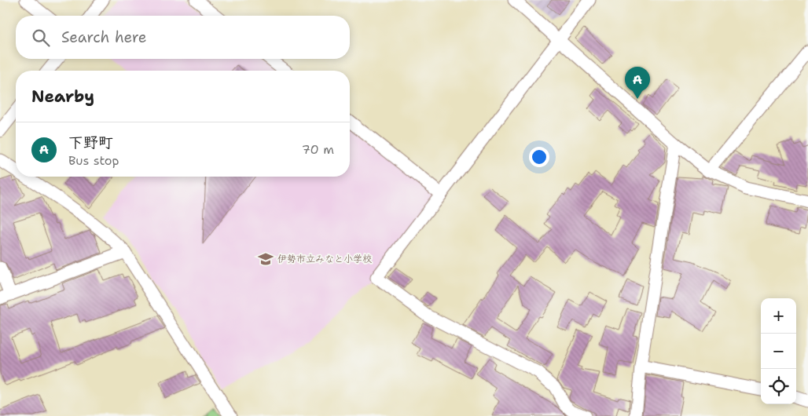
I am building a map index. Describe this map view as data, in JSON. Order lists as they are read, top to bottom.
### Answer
{
  "places": {
    "school or university": ["伊勢市立みなと小学校"]
  },
  "page": {
    "search": "Search here",
    "pins": "A",
    "heading": "Nearby",
    "list": [
      {
        "mark": "A",
        "name": "下野町",
        "note": "Bus stop",
        "value": "70 m"
      }
    ],
    "map_buttons": ["+", "−"]
  }
}
